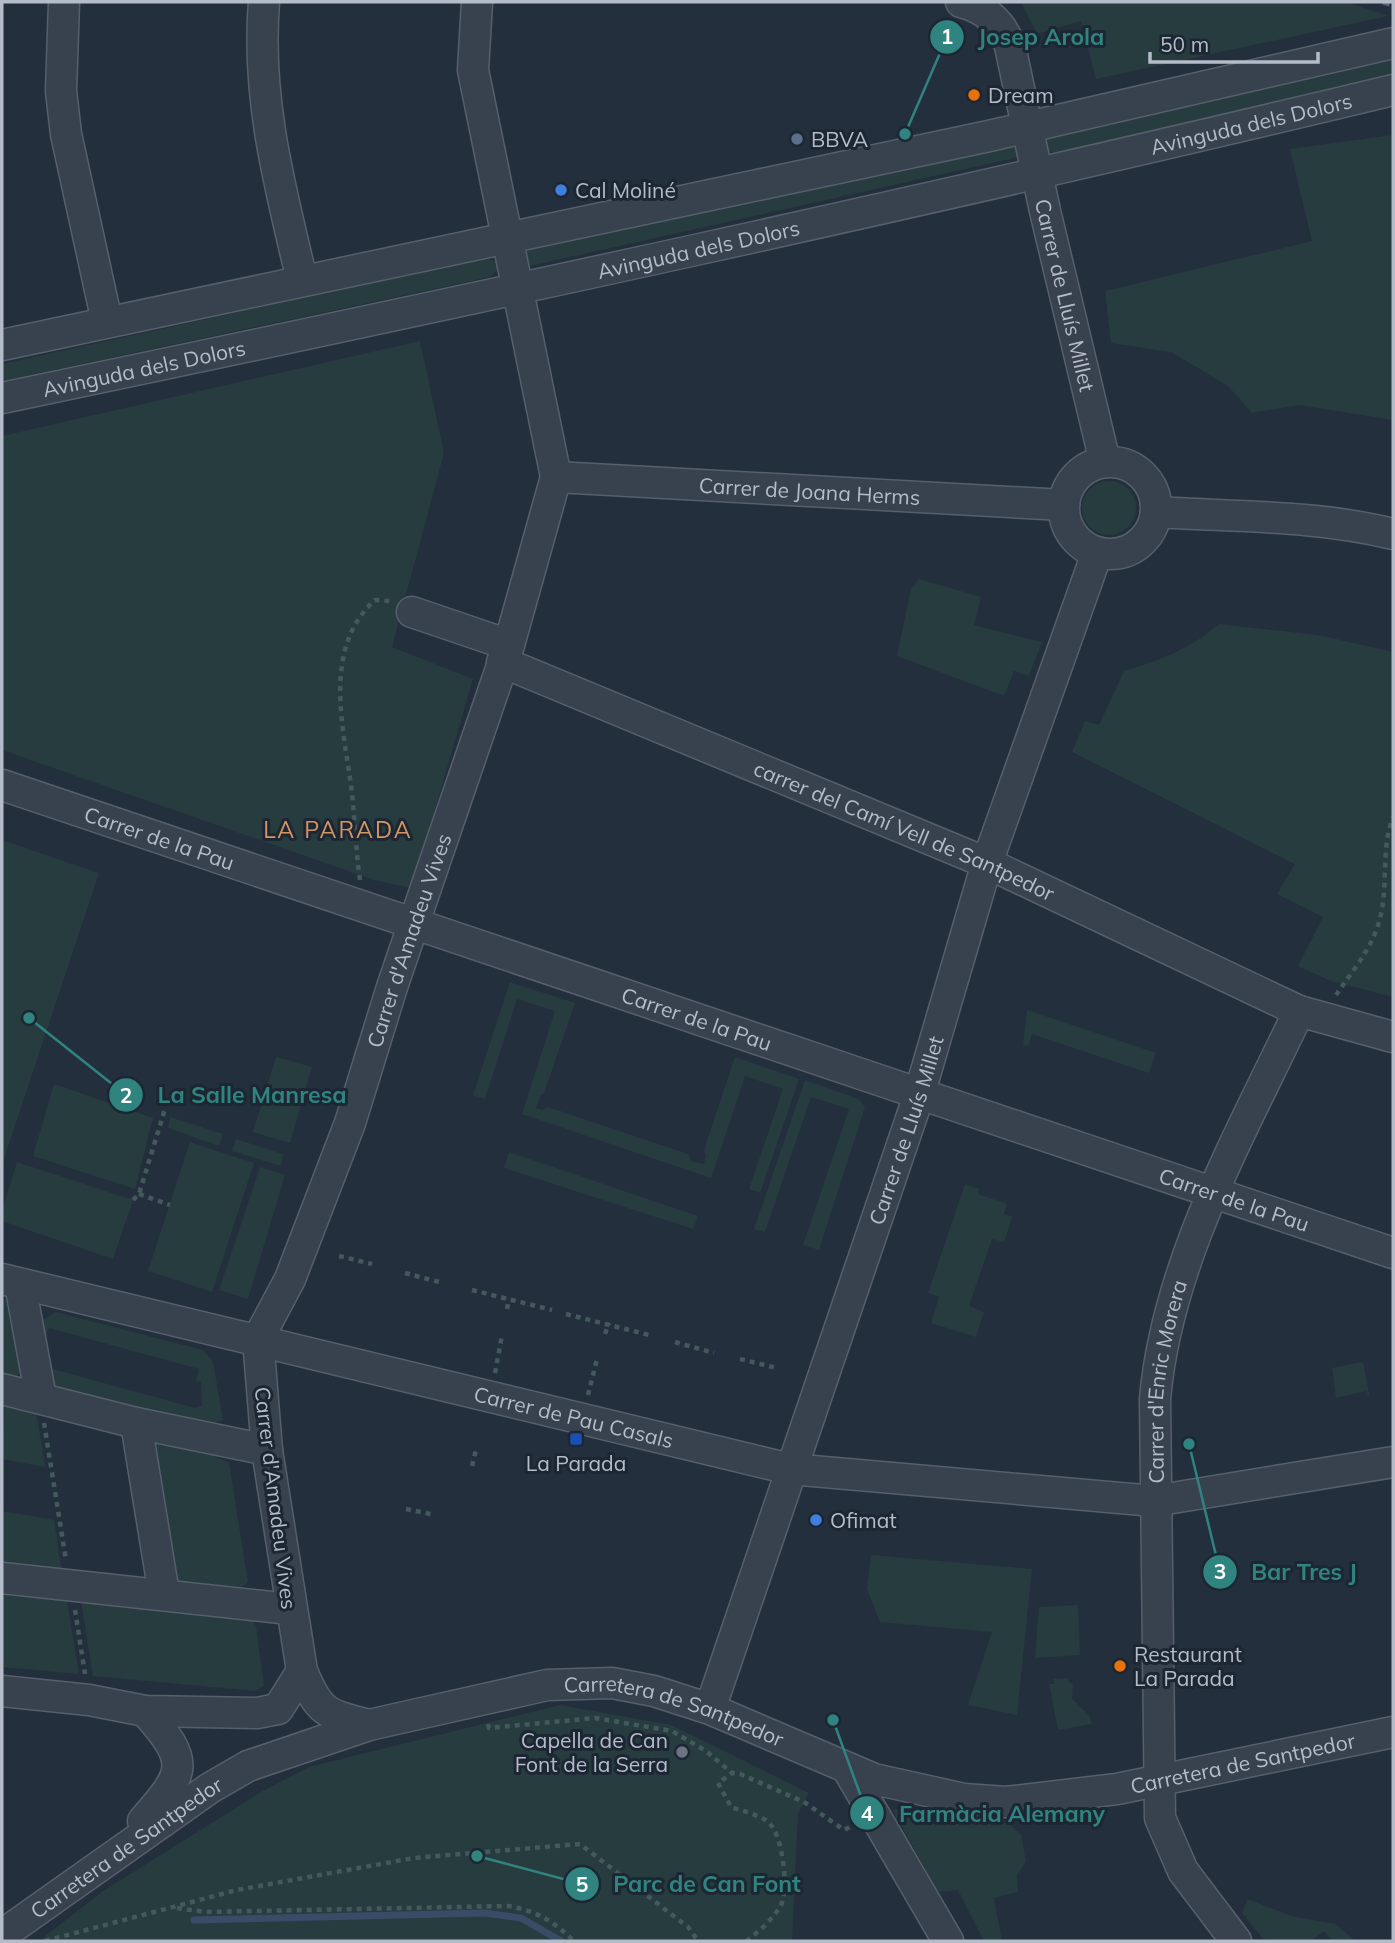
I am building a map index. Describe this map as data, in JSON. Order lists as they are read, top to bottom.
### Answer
{
  "streets": {
    "street": [
      "Avinguda dels Dolors",
      "Carrer de Lluís Millet",
      "Carrer de Joana Herms",
      "carrer del Camí Vell de Santpedor",
      "Carrer de la Pau",
      "Carrer d'Amadeu Vives",
      "Carrer d'Enric Morera",
      "Carrer de Pau Casals",
      "Carretera de Santpedor"
    ]
  },
  "crossings": [
    ["Avinguda dels Dolors", "Carrer de Lluís Millet"],
    ["Avinguda dels Dolors", "Carrer d'Amadeu Vives"],
    ["Carrer de Lluís Millet", "Carrer de Joana Herms"],
    ["Carrer de Lluís Millet", "carrer del Camí Vell de Santpedor"],
    ["Carrer de Lluís Millet", "Carrer de la Pau"],
    ["Carrer de Lluís Millet", "Carrer de Pau Casals"],
    ["Carrer de Lluís Millet", "Carretera de Santpedor"],
    ["Carrer de Joana Herms", "Carrer d'Amadeu Vives"],
    ["carrer del Camí Vell de Santpedor", "Carrer d'Amadeu Vives"],
    ["carrer del Camí Vell de Santpedor", "Carrer d'Enric Morera"],
    ["Carrer de la Pau", "Carrer d'Amadeu Vives"],
    ["Carrer de la Pau", "Carrer d'Enric Morera"],
    ["Carrer d'Amadeu Vives", "Carrer de Pau Casals"],
    ["Carrer d'Amadeu Vives", "Carretera de Santpedor"],
    ["Carrer d'Enric Morera", "Carrer de Pau Casals"],
    ["Carrer d'Enric Morera", "Carretera de Santpedor"]
  ],
  "districts": ["LA PARADA"],
  "places": {
    "other": [
      "Dream",
      "Josep Arola",
      "BBVA",
      "Cal Moliné",
      "La Salle Manresa",
      "Bar Tres J",
      "Ofimat",
      "Restaurant La Parada",
      "Farmàcia Alemany",
      "Capella de Can Font de la Serra",
      "Parc de Can Font"
    ],
    "transit": ["La Parada"]
  },
  "scale_bar": "50 m"
}
